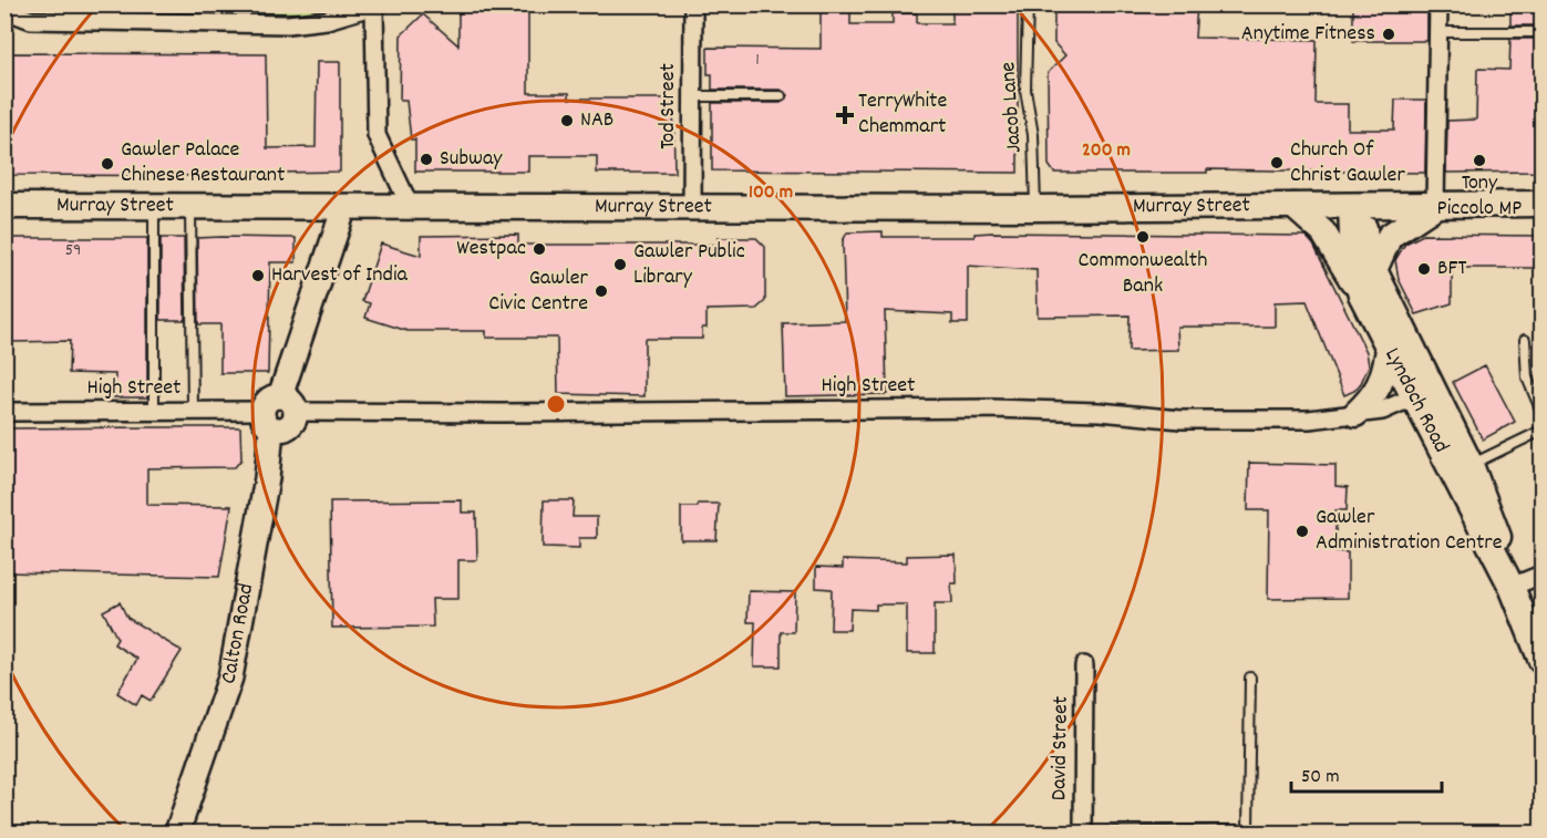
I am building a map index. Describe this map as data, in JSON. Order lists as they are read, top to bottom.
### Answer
{
  "streets": {
    "main road": ["Murray Street", "Lyndoch Road", "Calton Road"],
    "street": ["Tod Street", "High Street", "David Street"],
    "lane": ["Jacob Lane"]
  },
  "crossings": [
    ["Tod Street", "Murray Street"],
    ["Jacob Lane", "Murray Street"],
    ["Murray Street", "Lyndoch Road"],
    ["High Street", "Lyndoch Road"],
    ["High Street", "Calton Road"]
  ],
  "places": {
    "other": [
      "Anytime Fitness",
      "NAB",
      "Subway",
      "Tony Piccolo MP",
      "Church Of Christ Gawler",
      "Gawler Palace Chinese Restaurant",
      "Commonwealth Bank",
      "Westpac",
      "Gawler Public Library",
      "BFT",
      "Harvest of India",
      "Gawler Civic Centre",
      "Gawler Administration Centre"
    ],
    "health": ["TerryWhite Chemmart"]
  },
  "house_numbers": ["1", "59"],
  "scale_bar": "50 m",
  "rings": ["200 m", "100 m"]
}
